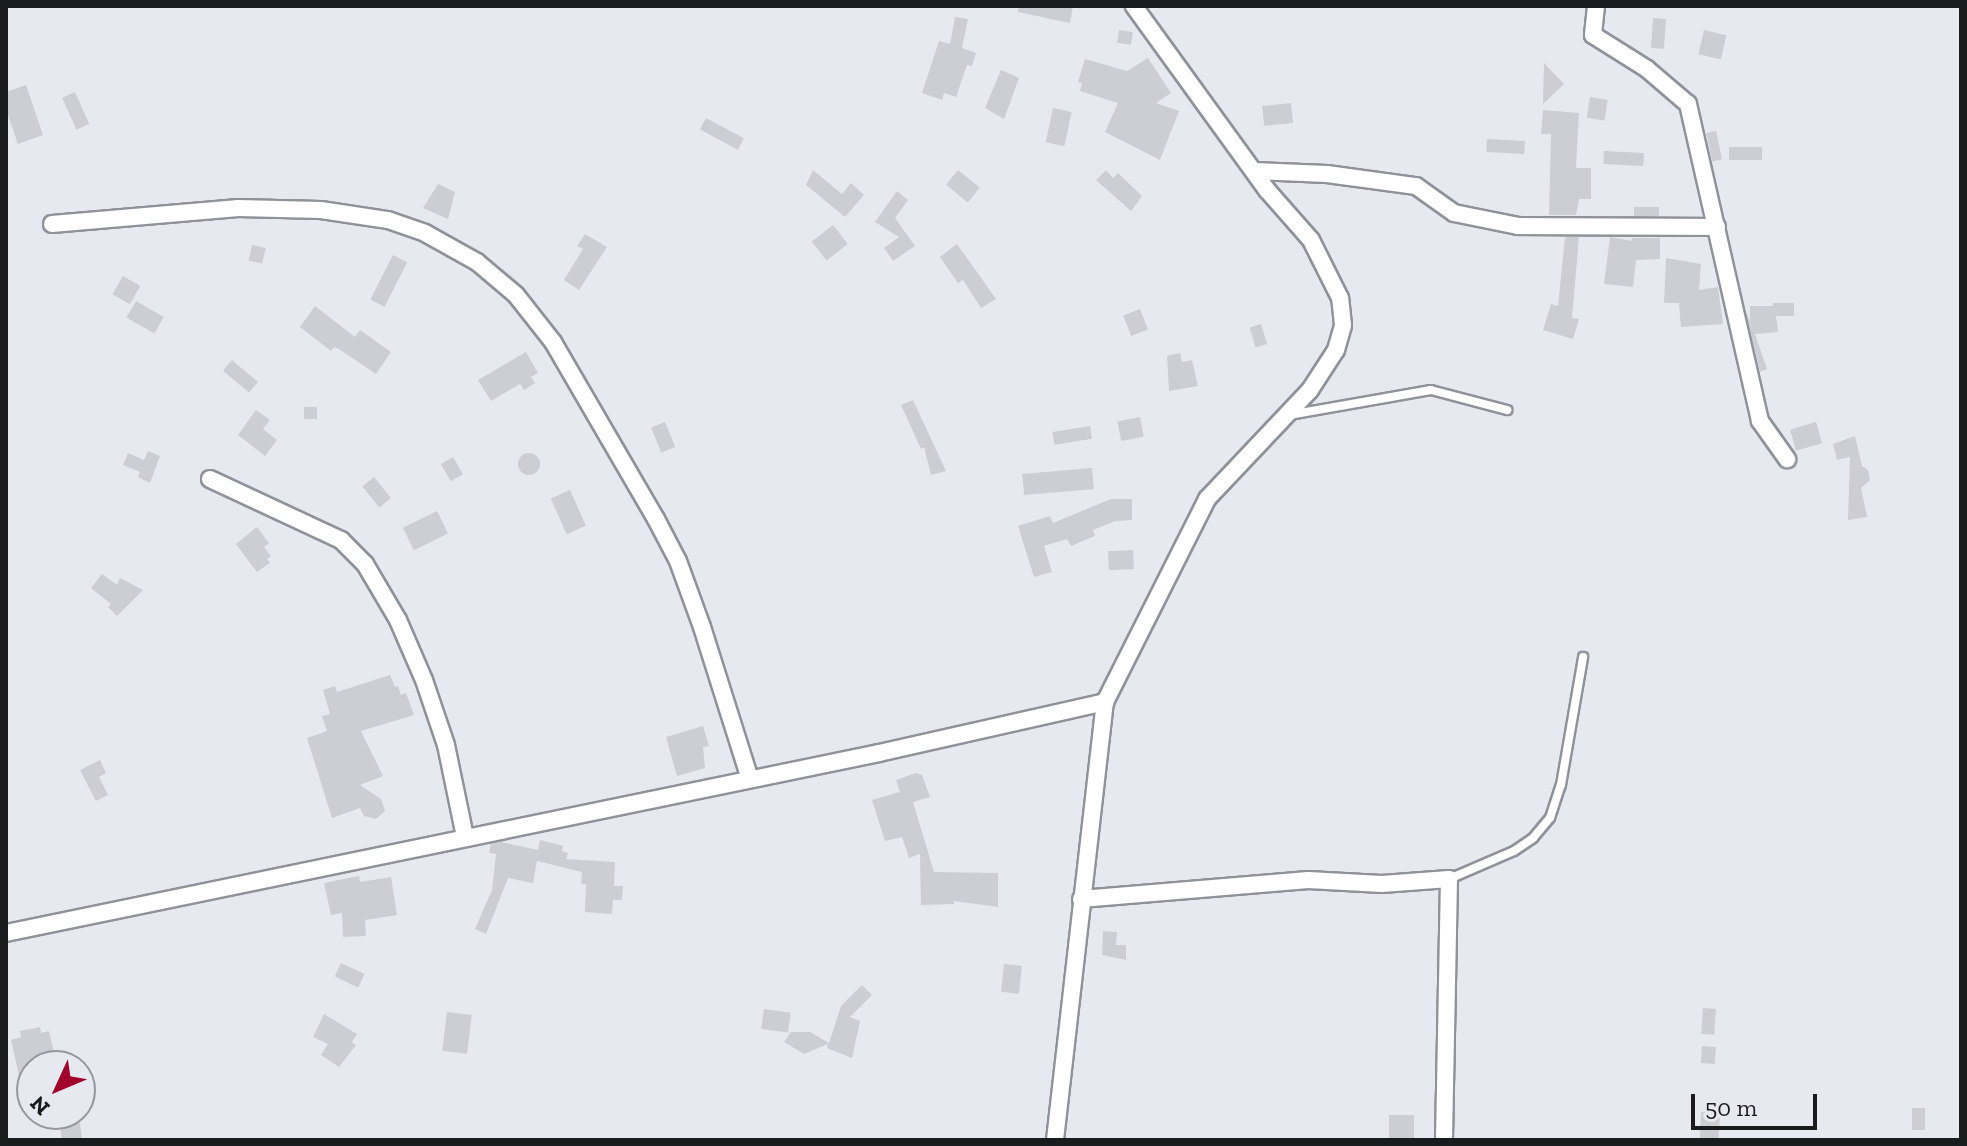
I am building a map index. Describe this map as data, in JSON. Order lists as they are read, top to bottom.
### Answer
{
  "scale_bar": "50 m",
  "north": "bottom left"
}
